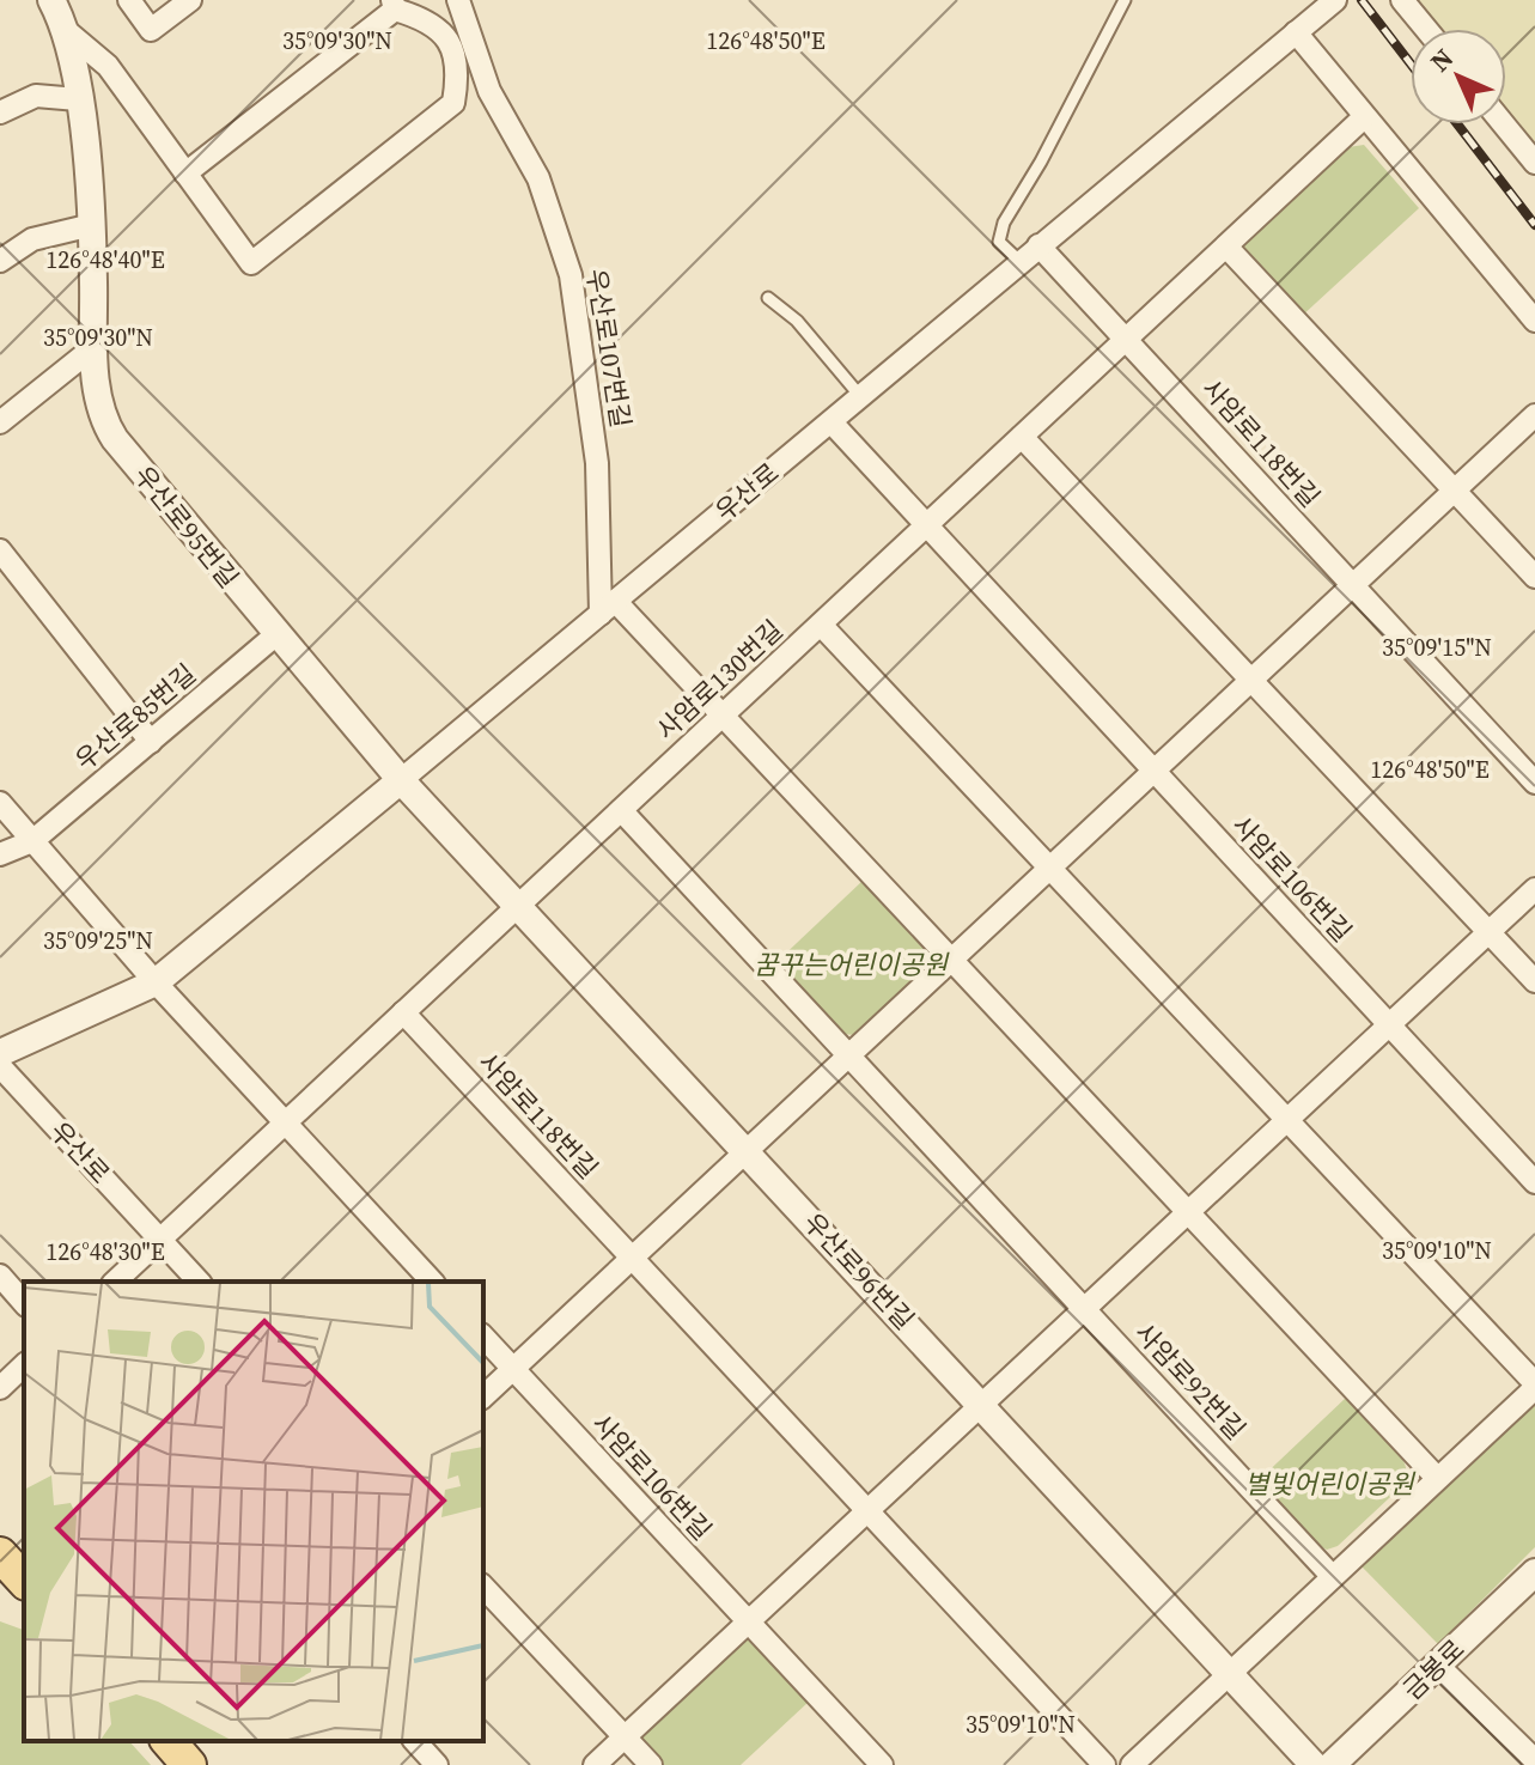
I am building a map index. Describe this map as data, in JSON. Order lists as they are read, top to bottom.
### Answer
{
  "streets": {
    "street": [
      "우산로107번길",
      "사암로118번길",
      "우산로",
      "우산로95번길",
      "사암로130번길",
      "우산로85번길",
      "사암로106번길",
      "우산로96번길",
      "사암로92번길",
      "금봉로"
    ]
  },
  "crossings": [
    ["우산로107번길", "우산로"],
    ["사암로118번길", "우산로"],
    ["사암로118번길", "사암로130번길"],
    ["우산로", "우산로95번길"],
    ["우산로", "사암로130번길"],
    ["우산로", "우산로96번길"],
    ["우산로95번길", "우산로85번길"],
    ["우산로95번길", "우산로96번길"],
    ["사암로130번길", "우산로96번길"]
  ],
  "parks": ["꿈꾸는어린이공원", "별빛어린이공원"],
  "north": "top left",
  "coordinates": [
    "35°09'30\"N",
    "126°48'50\"E",
    "126°48'40\"E",
    "35°09'15\"N",
    "35°09'25\"N",
    "35°09'10\"N",
    "126°48'30\"E"
  ]
}
